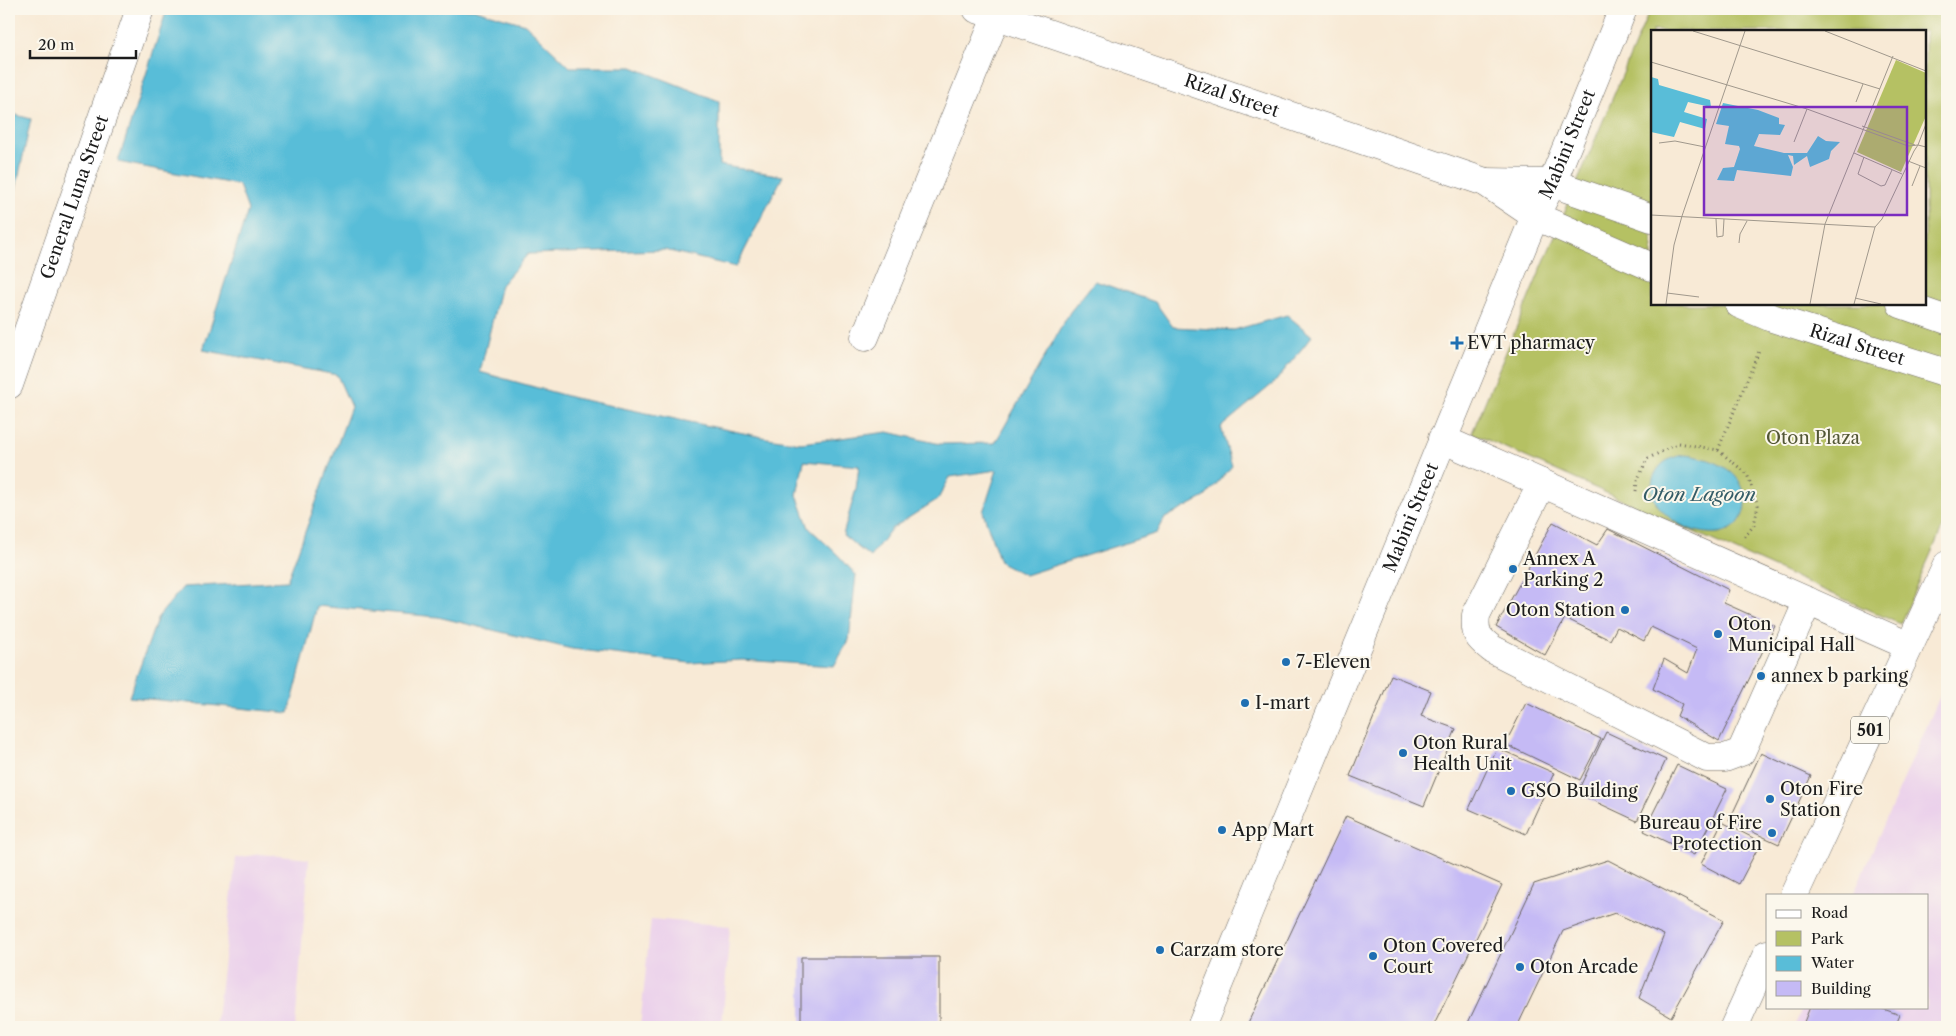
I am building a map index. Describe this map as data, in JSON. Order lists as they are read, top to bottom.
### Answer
{
  "streets": {
    "street": [
      "Rizal Street",
      "Mabini Street",
      "General Luna Street",
      "501"
    ]
  },
  "crossings": [
    ["Rizal Street", "Mabini Street"]
  ],
  "water": ["Oton Lagoon"],
  "parks": ["Oton Plaza"],
  "places": {
    "health": ["EVT pharmacy"],
    "other": [
      "Annex A Parking 2",
      "Oton Station",
      "Oton Municipal Hall",
      "7-Eleven",
      "annex b parking",
      "I-mart",
      "Oton Rural Health Unit",
      "GSO Building",
      "Oton Fire Station",
      "App Mart",
      "Bureau of Fire Protection",
      "Carzam store",
      "Oton Covered Court",
      "Oton Arcade"
    ]
  },
  "legend": [
    "Road",
    "Park",
    "Water",
    "Building"
  ],
  "scale_bar": "20 m"
}
